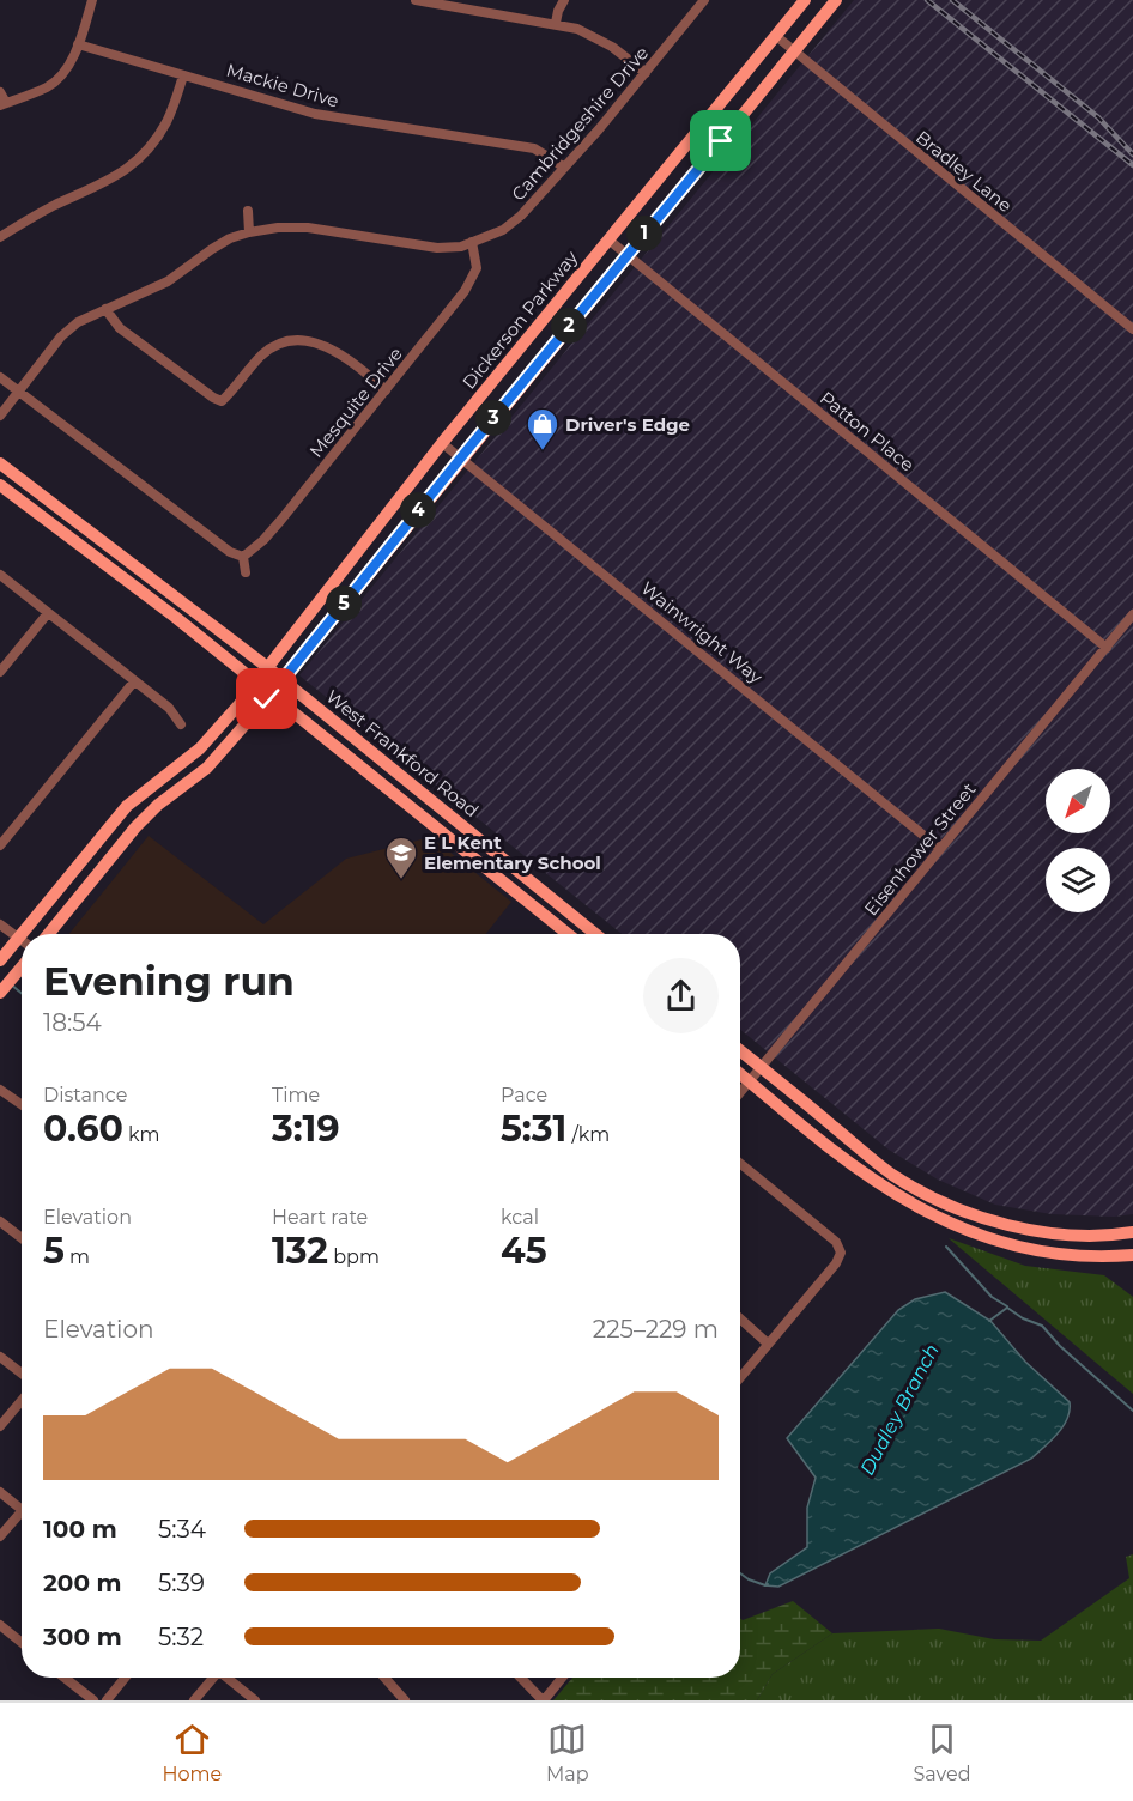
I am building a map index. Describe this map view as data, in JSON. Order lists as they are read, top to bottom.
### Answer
{
  "streets": {
    "main road": ["Dickerson Parkway", "West Frankford Road"],
    "street": [
      "Mackie Drive",
      "Cambridgeshire Drive",
      "Bradley Lane",
      "Mesquite Drive",
      "Patton Place",
      "Wainwright Way",
      "Eisenhower Street"
    ]
  },
  "crossings": [
    ["Mackie Drive", "Cambridgeshire Drive"],
    ["Cambridgeshire Drive", "Mesquite Drive"],
    ["Bradley Lane", "Dickerson Parkway"],
    ["Dickerson Parkway", "Patton Place"],
    ["Dickerson Parkway", "Wainwright Way"],
    ["Dickerson Parkway", "West Frankford Road"],
    ["Patton Place", "Eisenhower Street"],
    ["Wainwright Way", "Eisenhower Street"]
  ],
  "water": ["Dudley Branch"],
  "places": {
    "shop": ["Driver's Edge"],
    "school or university": ["E L Kent Elementary School"]
  },
  "north": "bottom left",
  "page": {
    "pins": [
      "1",
      "2",
      "3",
      "4",
      "5"
    ],
    "heading": ["Evening run", "18:54"],
    "stats": [
      ["Distance", "0.60 km"],
      ["Time", "3:19"],
      ["Pace", "5:31 /km"],
      ["Elevation", "5 m"],
      ["Heart rate", "132 bpm"],
      ["kcal", "45"]
    ],
    "chart": ["Elevation", "225–229 m"],
    "list": [
      {
        "name": "100 m",
        "note": "5:34"
      },
      {
        "name": "200 m",
        "note": "5:39"
      },
      {
        "name": "300 m",
        "note": "5:32"
      }
    ],
    "tabs": ["Home", "Map", "Saved"]
  }
}
